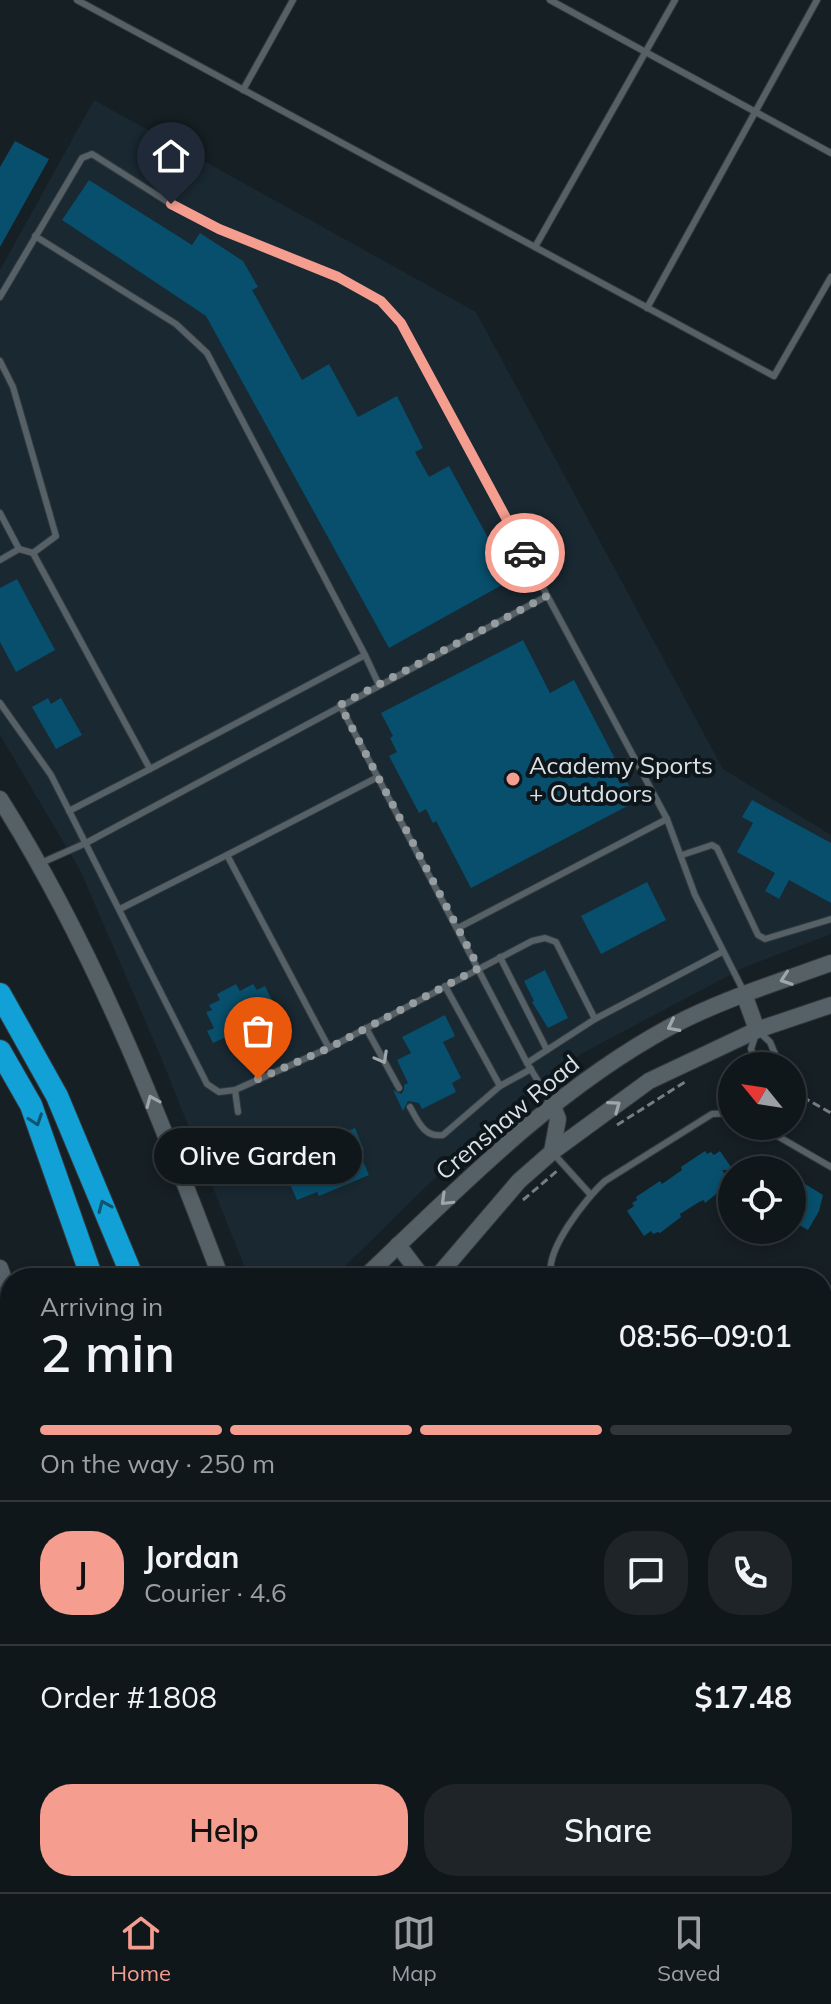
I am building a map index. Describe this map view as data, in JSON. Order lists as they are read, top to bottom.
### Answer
{
  "streets": {
    "main road": ["Crenshaw Road"]
  },
  "places": ["Academy Sports + Outdoors", "Olive Garden"],
  "north": "top left",
  "page": {
    "bubble": "Olive Garden",
    "heading": ["2 min", "Arriving in", "08:56–09:01"],
    "panel": [
      "Jordan",
      "Courier · 4.6",
      "Order #1808",
      "$17.48"
    ],
    "bar": "On the way · 250 m",
    "round": "J",
    "buttons": ["Help", "Share"],
    "tabs": ["Home", "Map", "Saved"]
  }
}
